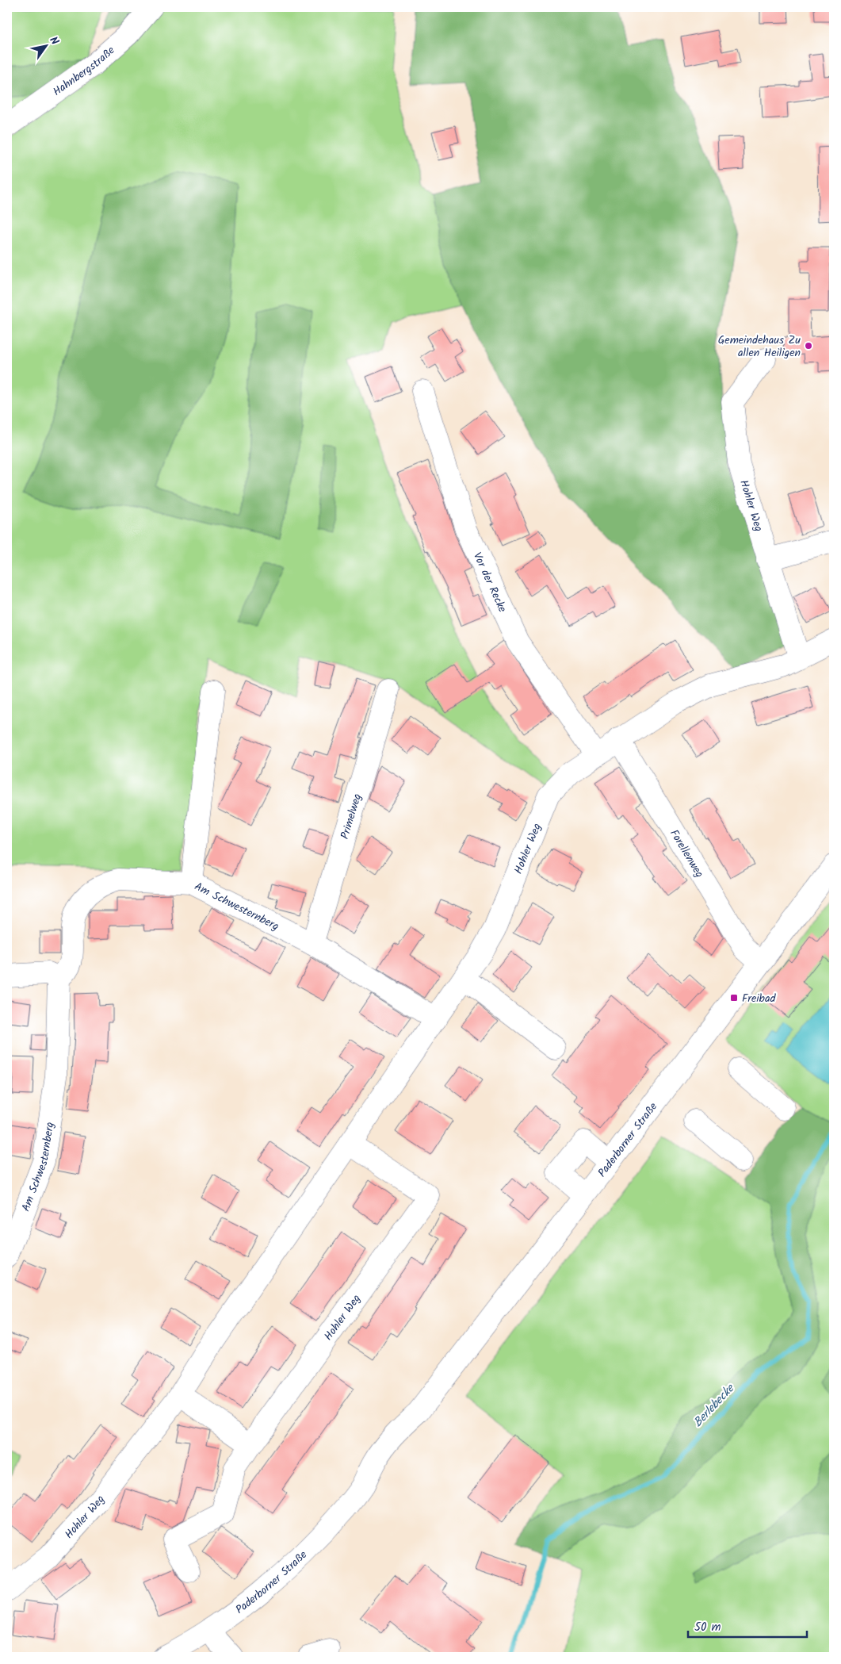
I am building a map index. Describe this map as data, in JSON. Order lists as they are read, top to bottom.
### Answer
{
  "streets": {
    "street": [
      "Hahnbergstraße",
      "Hohler Weg",
      "Vor der Recke",
      "Primelweg",
      "Forellenweg",
      "Am Schwesternberg",
      "Paderborner Straße"
    ]
  },
  "crossings": [
    ["Hohler Weg", "Vor der Recke"],
    ["Hohler Weg", "Forellenweg"],
    ["Hohler Weg", "Am Schwesternberg"],
    ["Primelweg", "Am Schwesternberg"],
    ["Forellenweg", "Paderborner Straße"]
  ],
  "water": ["Berlebecke"],
  "places": {
    "other": ["Gemeindehaus Zu allen Heiligen"],
    "transit": ["Freibad"]
  },
  "scale_bar": "50 m",
  "north": "top right"
}
